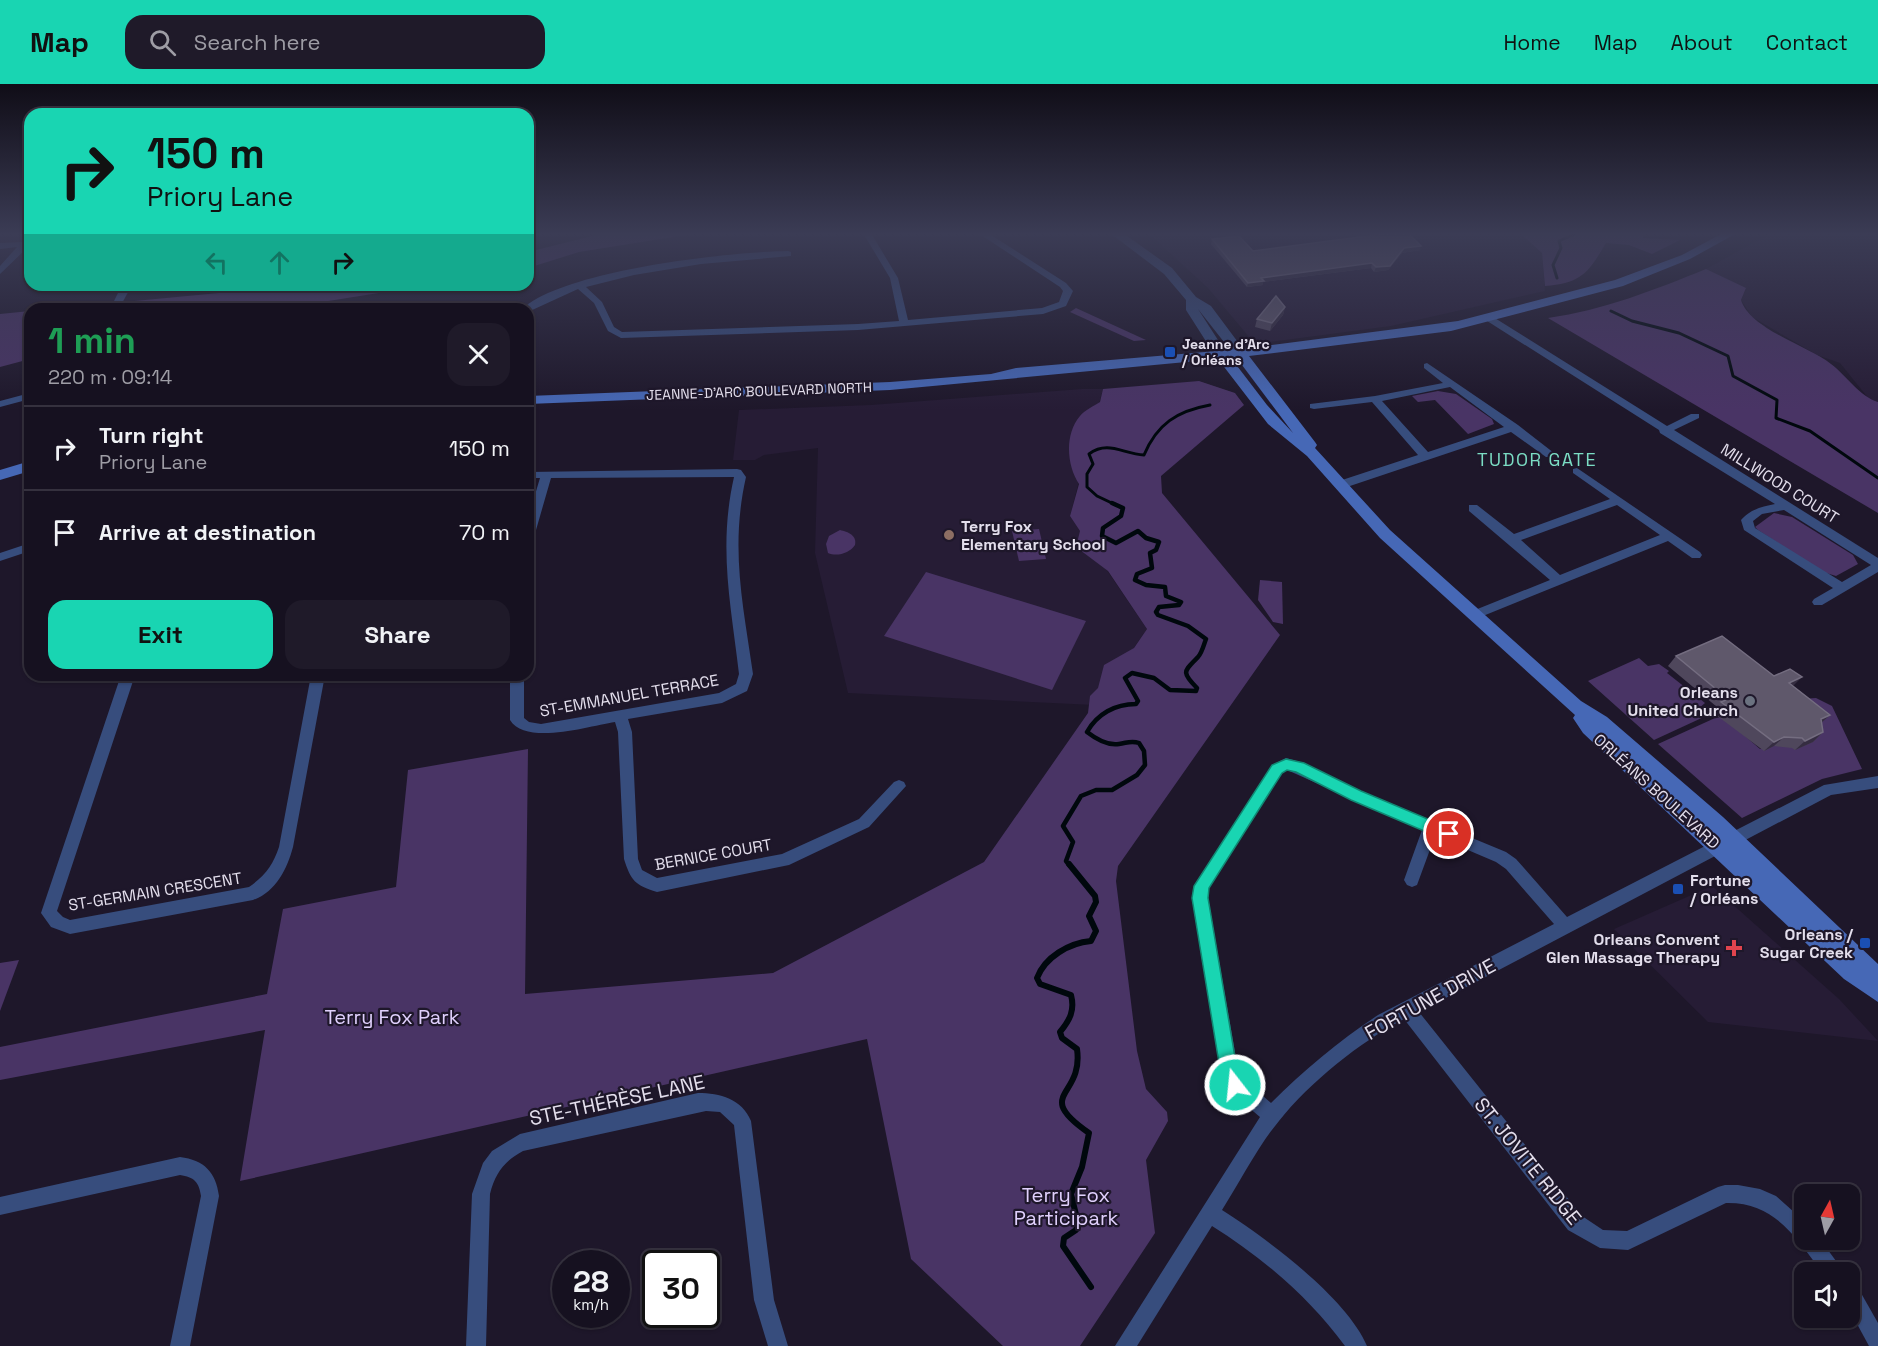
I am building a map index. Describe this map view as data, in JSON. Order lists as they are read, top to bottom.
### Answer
{
  "streets": {
    "main road": ["JEANNE-D'ARC BOULEVARD NORTH", "ORLÉANS BOULEVARD"],
    "street": [
      "MILLWOOD COURT",
      "ST-EMMANUEL TERRACE",
      "BERNICE COURT",
      "ST-GERMAIN CRESCENT",
      "FORTUNE DRIVE",
      "STE-THÉRÈSE LANE",
      "ST. JOVITE RIDGE"
    ]
  },
  "crossings": [
    ["JEANNE-D'ARC BOULEVARD NORTH", "MILLWOOD COURT"],
    ["JEANNE-D'ARC BOULEVARD NORTH", "ORLÉANS BOULEVARD"],
    ["ST-EMMANUEL TERRACE", "BERNICE COURT"],
    ["ORLÉANS BOULEVARD", "FORTUNE DRIVE"],
    ["FORTUNE DRIVE", "ST. JOVITE RIDGE"]
  ],
  "districts": ["TUDOR GATE"],
  "parks": ["Terry Fox Park", "Terry Fox Participark"],
  "places": {
    "transit": ["Jeanne d'Arc / Orléans", "Fortune / Orléans", "Orleans / Sugar Creek"],
    "other": ["Terry Fox Elementary School", "Orleans United Church"],
    "health": ["Orleans Convent Glen Massage Therapy"]
  },
  "north": "top",
  "page": {
    "header": "Map",
    "search": "Search here",
    "nav": [
      "Home",
      "Map",
      "About",
      "Contact"
    ],
    "turn": ["150 m", "Priory Lane"],
    "heading": ["1 min", "220 m · 09:14"],
    "list": [
      {
        "name": "Turn right",
        "note": "Priory Lane",
        "value": "150 m"
      },
      {
        "name": "Arrive at destination",
        "value": "70 m"
      }
    ],
    "buttons": ["Exit", "Share"],
    "speed": "28 km/h",
    "limit": "30"
  }
}
